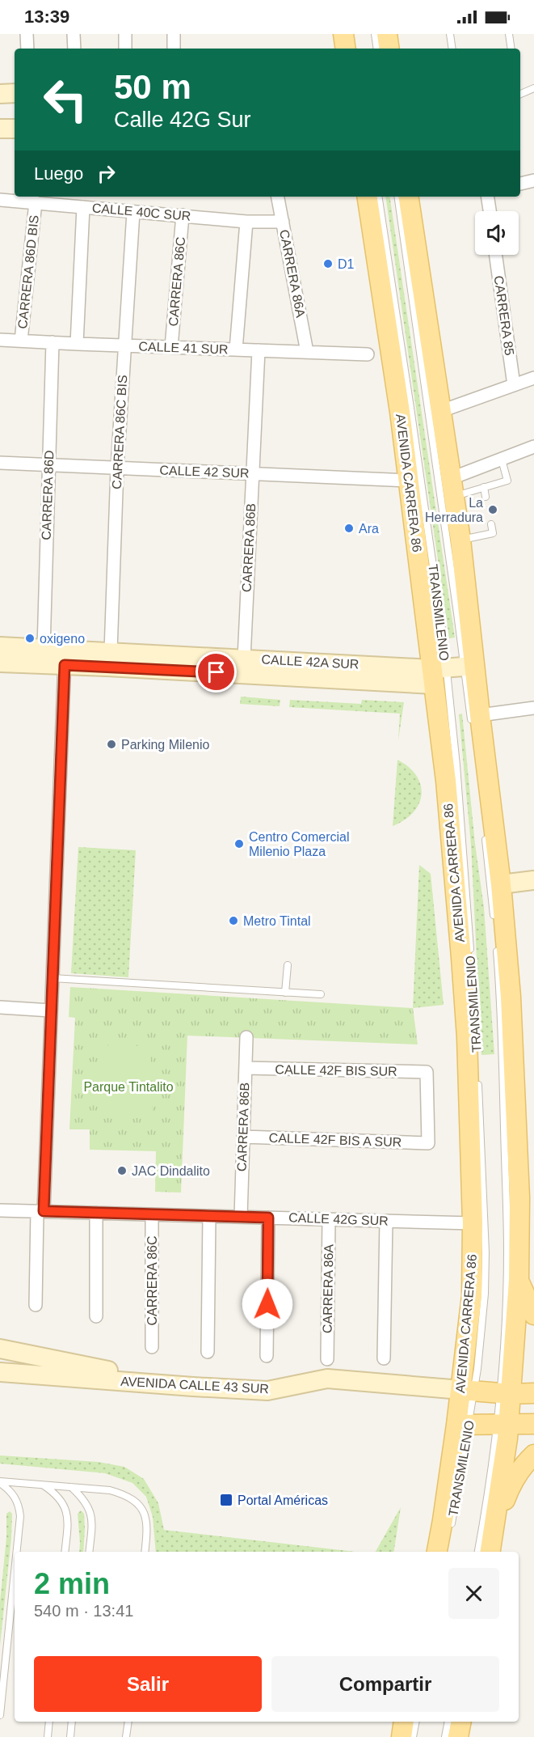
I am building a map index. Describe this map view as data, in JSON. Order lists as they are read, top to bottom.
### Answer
{
  "streets": {
    "main road": ["AVENIDA CARRERA 86", "AVENIDA CALLE 43 SUR"],
    "street": [
      "CALLE 40C SUR",
      "CARRERA 86D BIS",
      "CARRERA 86A",
      "CARRERA 86C",
      "CARRERA 85",
      "CALLE 41 SUR",
      "CARRERA 86C BIS",
      "CALLE 42 SUR",
      "CARRERA 86D",
      "CARRERA 86B",
      "CALLE 42A SUR",
      "CALLE 42F BIS SUR",
      "CALLE 42F BIS A SUR",
      "CALLE 42G SUR"
    ],
    "lane": ["TRANSMILENIO"]
  },
  "crossings": [
    ["CALLE 40C SUR", "CARRERA 86D BIS"],
    ["CALLE 40C SUR", "CARRERA 86A"],
    ["CALLE 40C SUR", "CARRERA 86C"],
    ["CALLE 40C SUR", "CARRERA 86C BIS"],
    ["CARRERA 86D BIS", "CALLE 41 SUR"],
    ["CARRERA 86A", "CALLE 41 SUR"],
    ["CARRERA 86A", "CALLE 42G SUR"],
    ["CARRERA 86C", "CALLE 41 SUR"],
    ["CARRERA 86C", "CALLE 42G SUR"],
    ["CALLE 41 SUR", "CARRERA 86C BIS"],
    ["CALLE 41 SUR", "CARRERA 86D"],
    ["CALLE 41 SUR", "CARRERA 86B"],
    ["CARRERA 86C BIS", "CALLE 42 SUR"],
    ["CARRERA 86C BIS", "CALLE 42A SUR"],
    ["CALLE 42 SUR", "AVENIDA CARRERA 86"],
    ["CALLE 42 SUR", "CARRERA 86D"],
    ["CALLE 42 SUR", "CARRERA 86B"],
    ["AVENIDA CARRERA 86", "TRANSMILENIO"],
    ["AVENIDA CARRERA 86", "CALLE 42A SUR"],
    ["AVENIDA CARRERA 86", "CALLE 42G SUR"],
    ["AVENIDA CARRERA 86", "AVENIDA CALLE 43 SUR"],
    ["CARRERA 86D", "CALLE 42A SUR"],
    ["CARRERA 86B", "CALLE 42A SUR"],
    ["CARRERA 86B", "CALLE 42F BIS SUR"],
    ["CARRERA 86B", "CALLE 42F BIS A SUR"],
    ["CARRERA 86B", "CALLE 42G SUR"],
    ["TRANSMILENIO", "CALLE 42A SUR"],
    ["TRANSMILENIO", "AVENIDA CALLE 43 SUR"],
    ["CALLE 42F BIS SUR", "CALLE 42F BIS A SUR"]
  ],
  "parks": ["Parque Tintalito"],
  "places": {
    "other": [
      "D1",
      "La Herradura",
      "Ara",
      "oxigeno",
      "Parking Milenio",
      "Centro Comercial Milenio Plaza",
      "Metro Tintal",
      "JAC Dindalito"
    ],
    "transit": ["Portal Américas"]
  },
  "page": {
    "status": "13:39",
    "turn": ["50 m", "Calle 42G Sur"],
    "then": "Luego",
    "heading": ["2 min", "540 m · 13:41"],
    "buttons": ["Salir", "Compartir"]
  }
}
